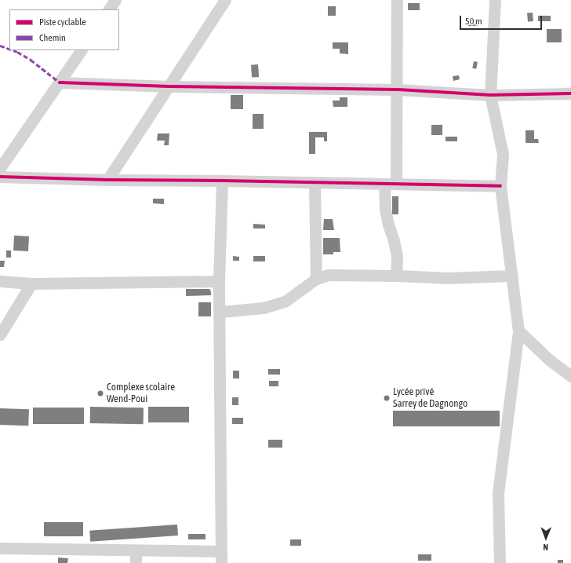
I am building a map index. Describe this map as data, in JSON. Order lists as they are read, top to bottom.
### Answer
{
  "places": ["Complexe scolaire Wend-Poui", "Lycée privé Sarrey de Dagnongo"],
  "legend": ["Piste cyclable", "Chemin"],
  "scale_bar": "50 m",
  "north": "bottom"
}
